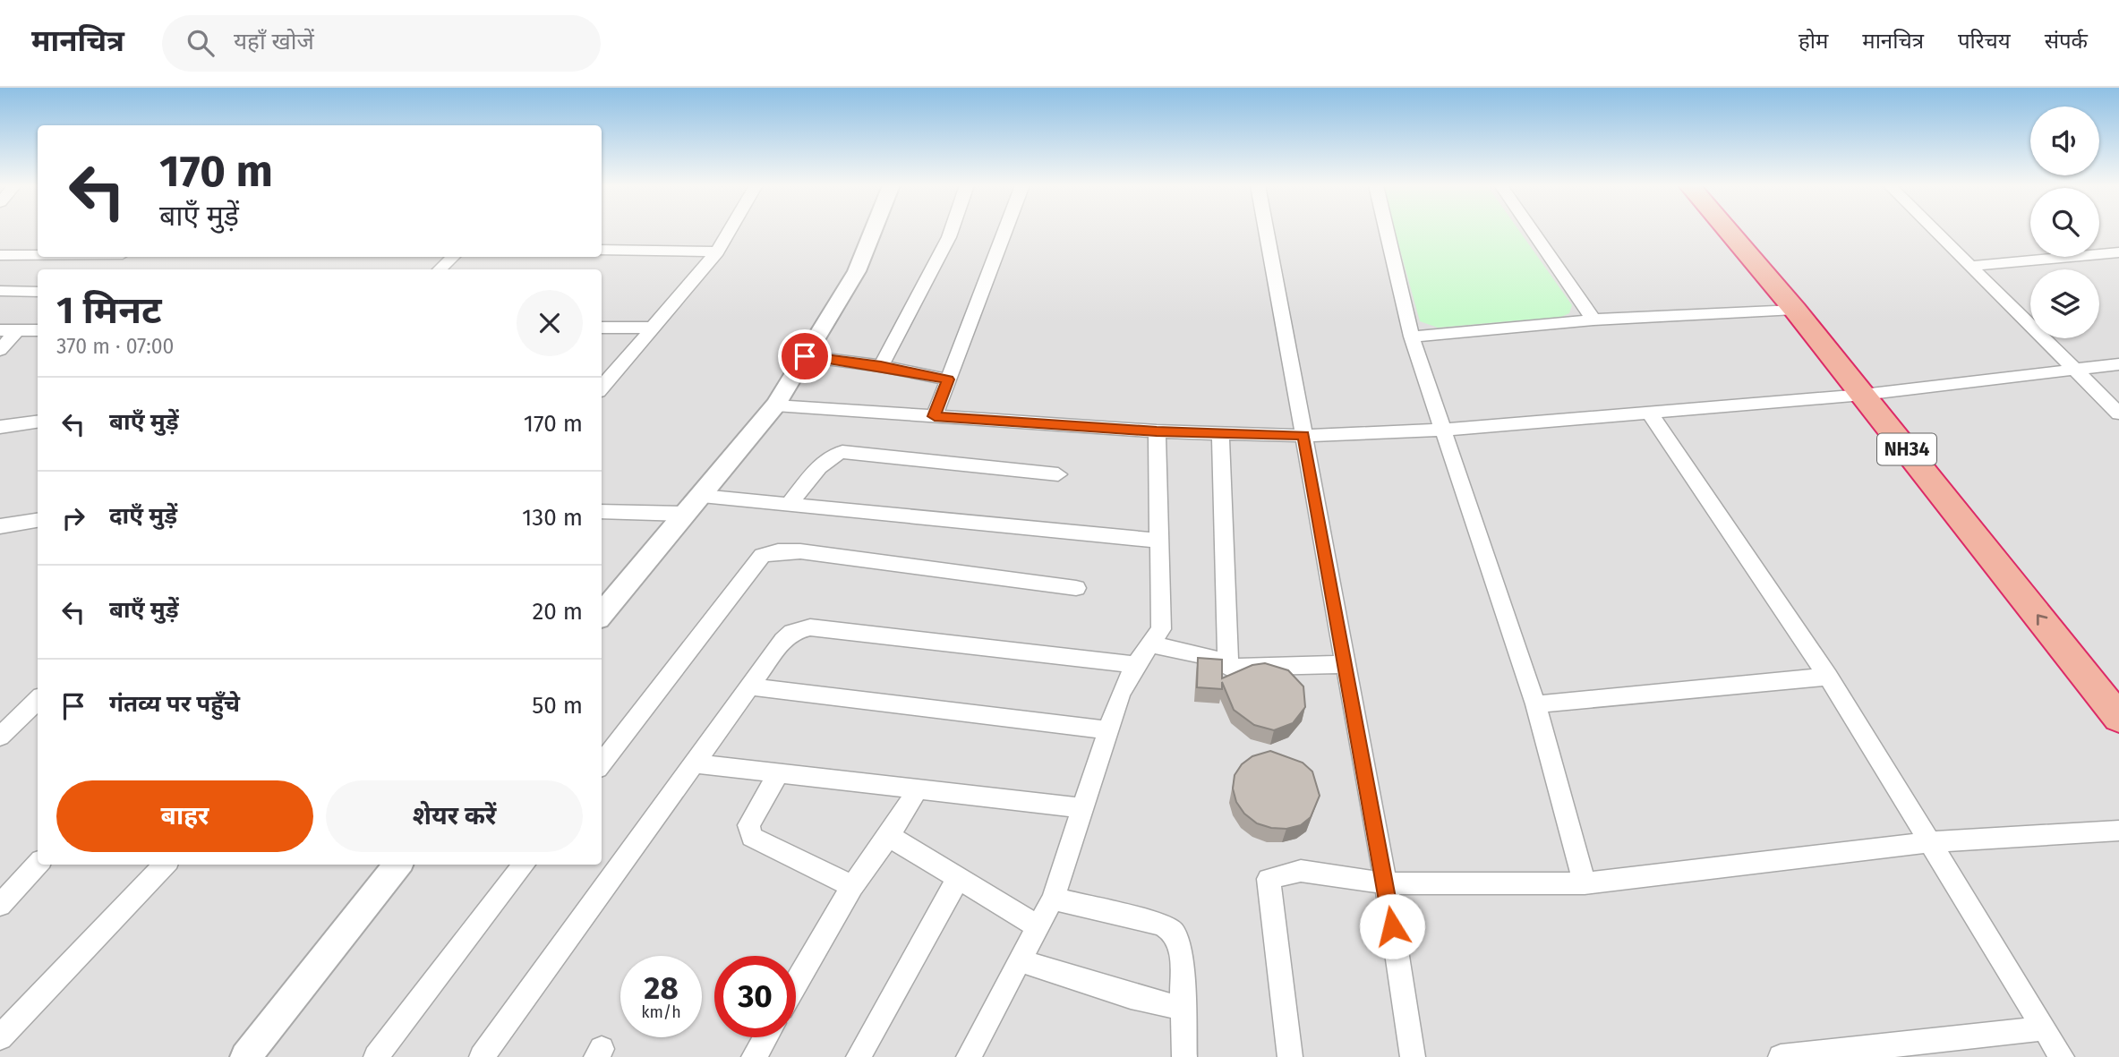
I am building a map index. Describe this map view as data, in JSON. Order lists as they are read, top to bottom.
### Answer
{
  "streets": {
    "highway": ["NH34"]
  },
  "page": {
    "header": "मानचित्र",
    "search": "यहाँ खोजें",
    "nav": [
      "होम",
      "मानचित्र",
      "परिचय",
      "संपर्क"
    ],
    "turn": ["170 m", "बाएँ मुड़ें"],
    "heading": ["1 मिनट", "370 m · 07:00"],
    "list": [
      {
        "name": "बाएँ मुड़ें",
        "value": "170 m"
      },
      {
        "name": "दाएँ मुड़ें",
        "value": "130 m"
      },
      {
        "name": "बाएँ मुड़ें",
        "value": "20 m"
      },
      {
        "name": "गंतव्य पर पहुँचे",
        "value": "50 m"
      }
    ],
    "buttons": ["बाहर", "शेयर करें"],
    "speed": "28 km/h",
    "limit": "30"
  }
}
